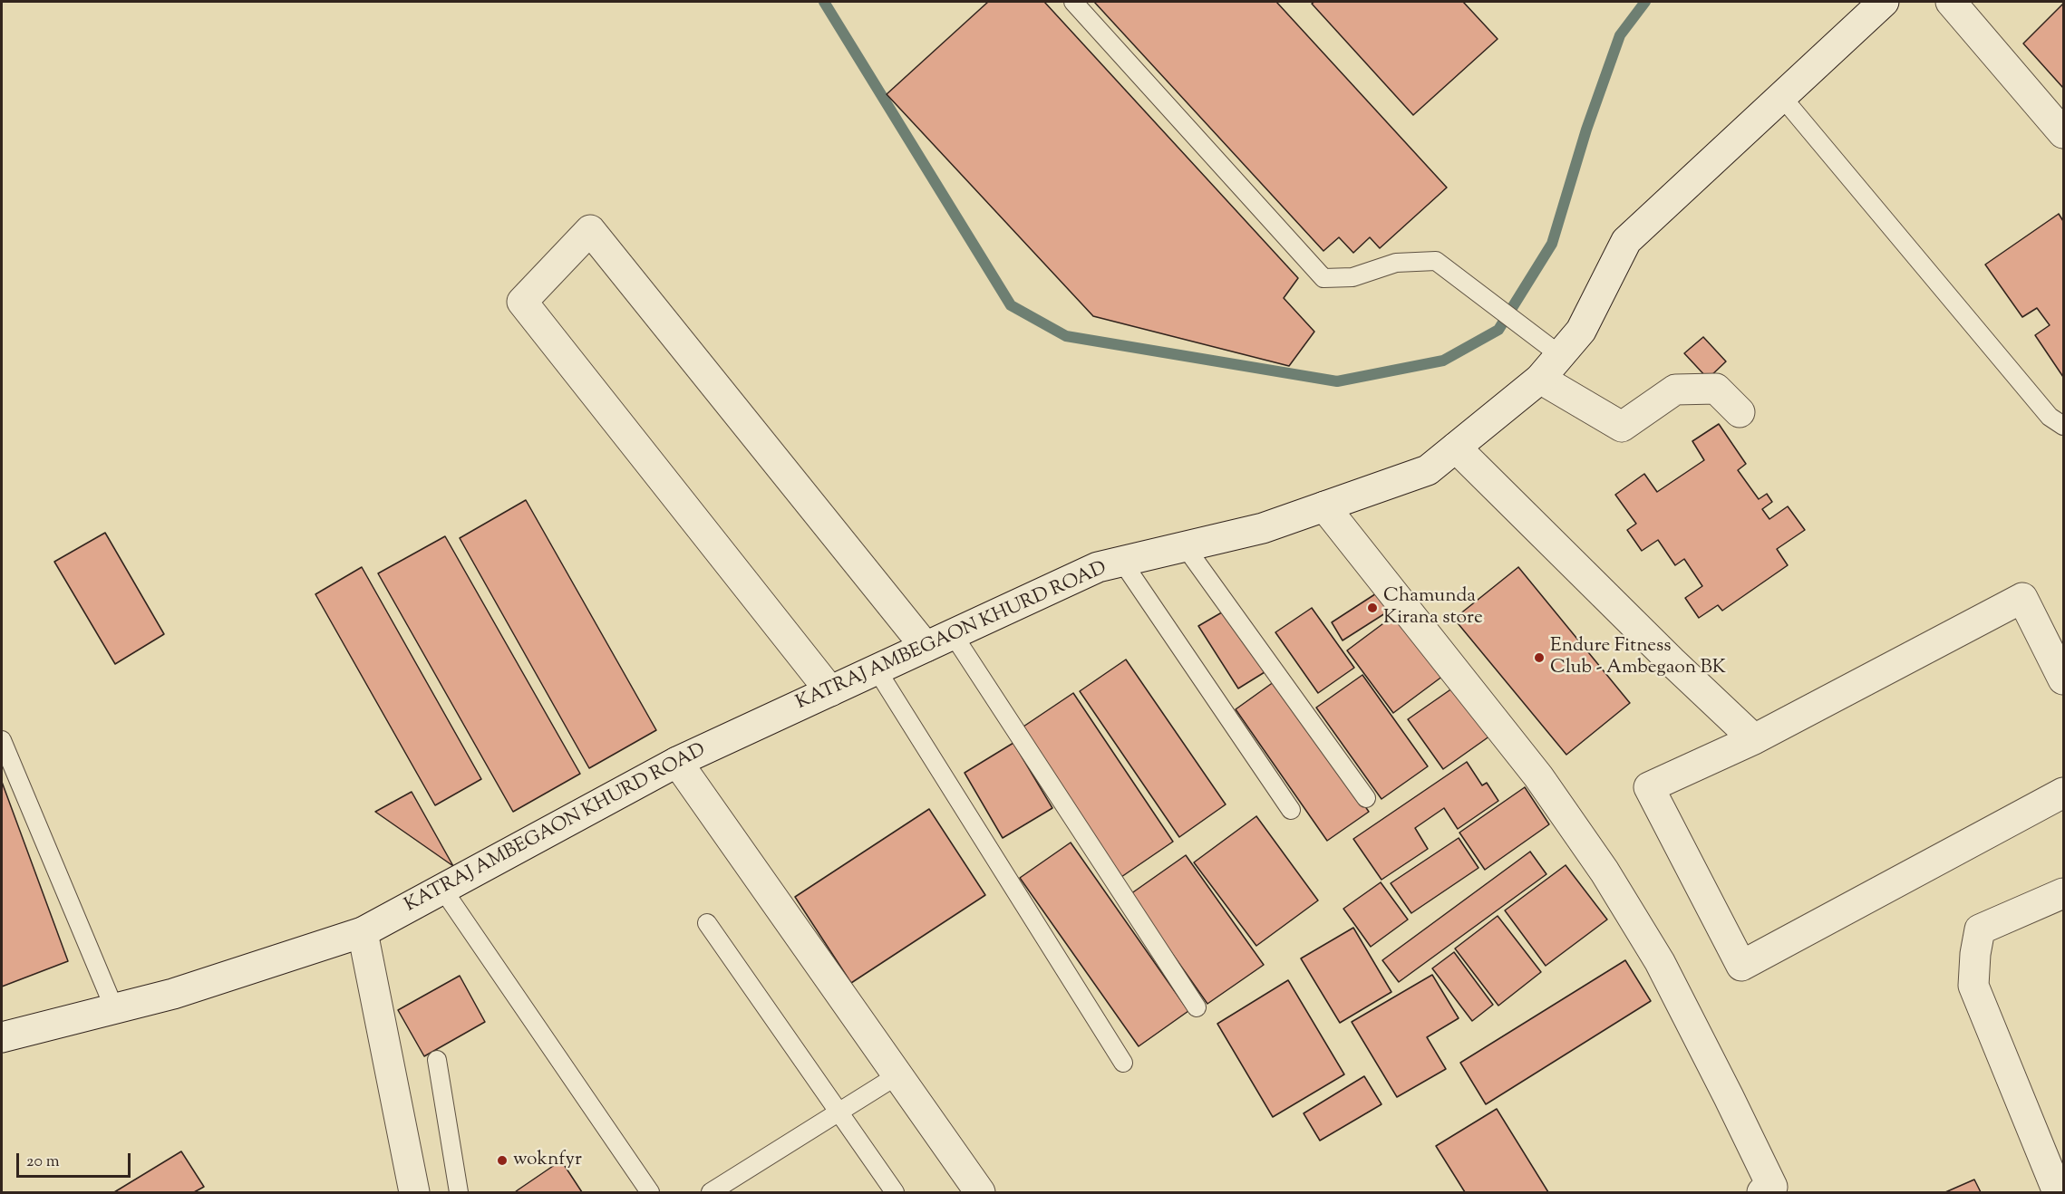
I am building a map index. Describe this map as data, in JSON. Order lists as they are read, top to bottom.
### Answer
{
  "streets": {
    "street": ["KATRAJ AMBEGAON KHURD ROAD"]
  },
  "places": ["Chamunda Kirana store", "Endure Fitness Club - Ambegaon BK", "woknfyr"],
  "scale_bar": "20 m"
}
